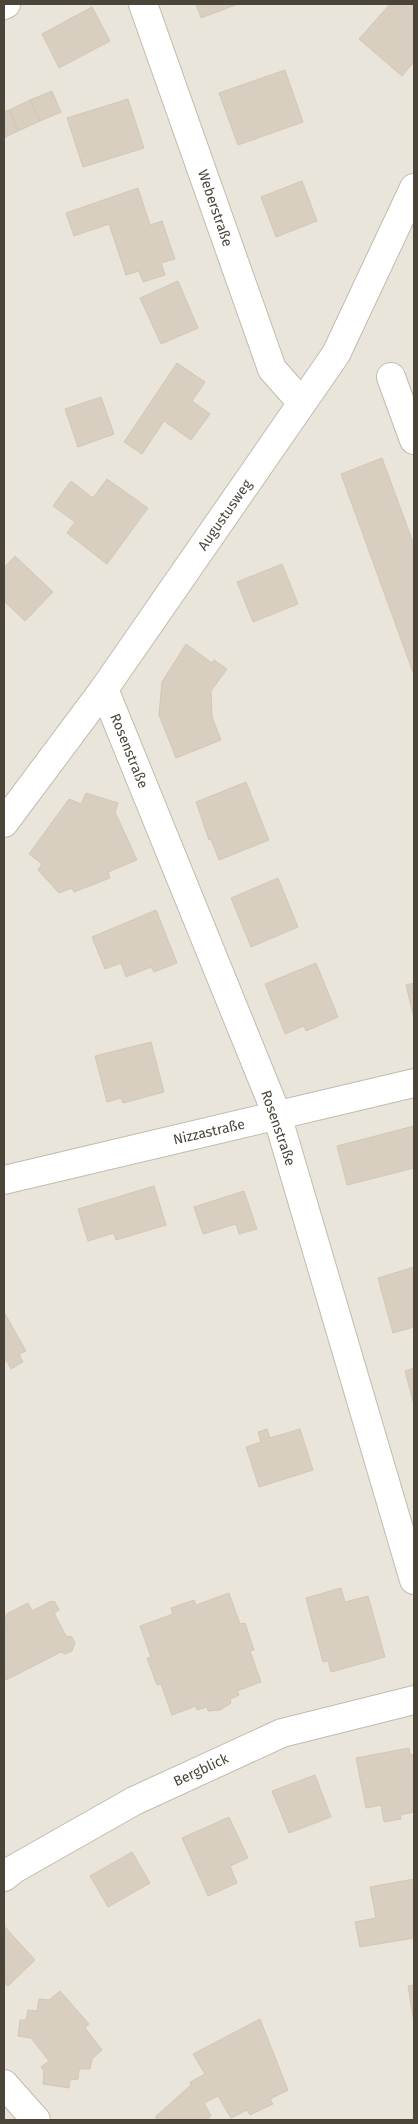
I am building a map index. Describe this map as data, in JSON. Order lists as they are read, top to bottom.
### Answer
{
  "streets": {
    "street": [
      "Weberstraße",
      "Augustusweg",
      "Rosenstraße",
      "Nizzastraße",
      "Bergblick"
    ]
  },
  "crossings": [
    ["Weberstraße", "Augustusweg"],
    ["Augustusweg", "Rosenstraße"],
    ["Rosenstraße", "Nizzastraße"]
  ]
}
